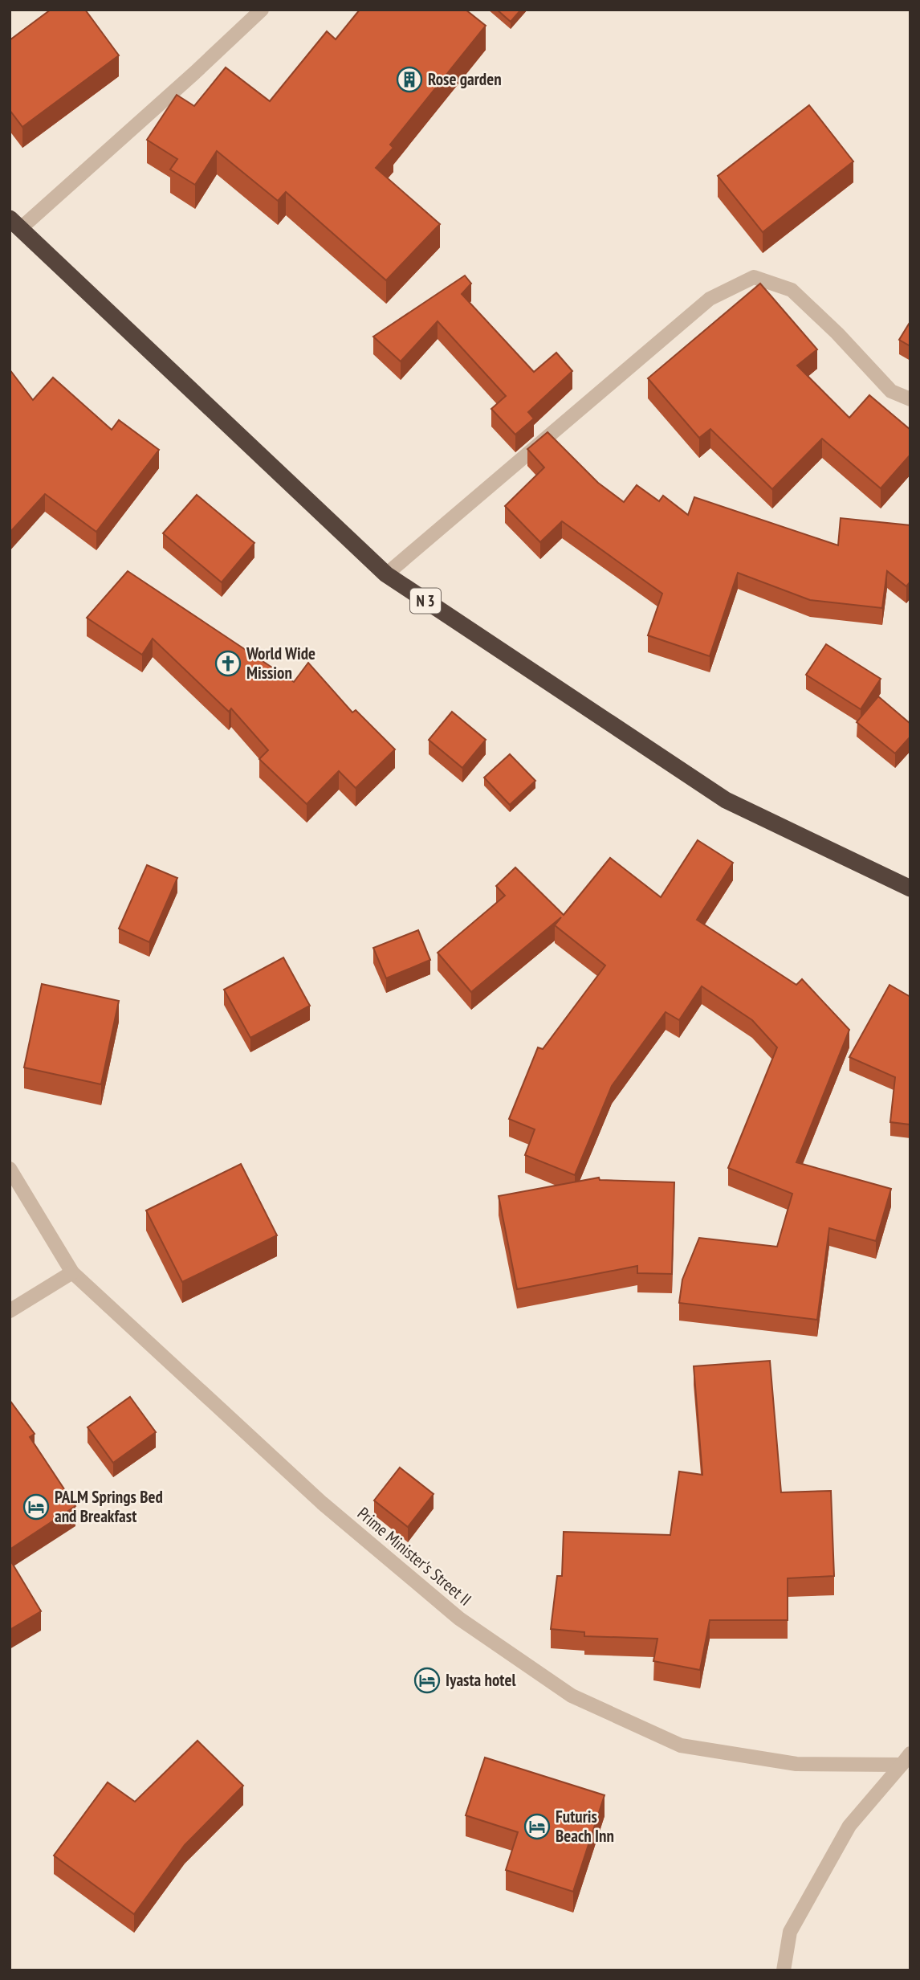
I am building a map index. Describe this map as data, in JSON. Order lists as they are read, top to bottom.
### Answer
{
  "streets": {
    "highway": ["N 3"],
    "street": ["Prime Minister's Street II"]
  },
  "places": {
    "building": ["Rose garden"],
    "church": ["World Wide Mission"],
    "hotel": ["PALM Springs Bed and Breakfast", "Iyasta hotel", "Futuris Beach Inn"]
  }
}
